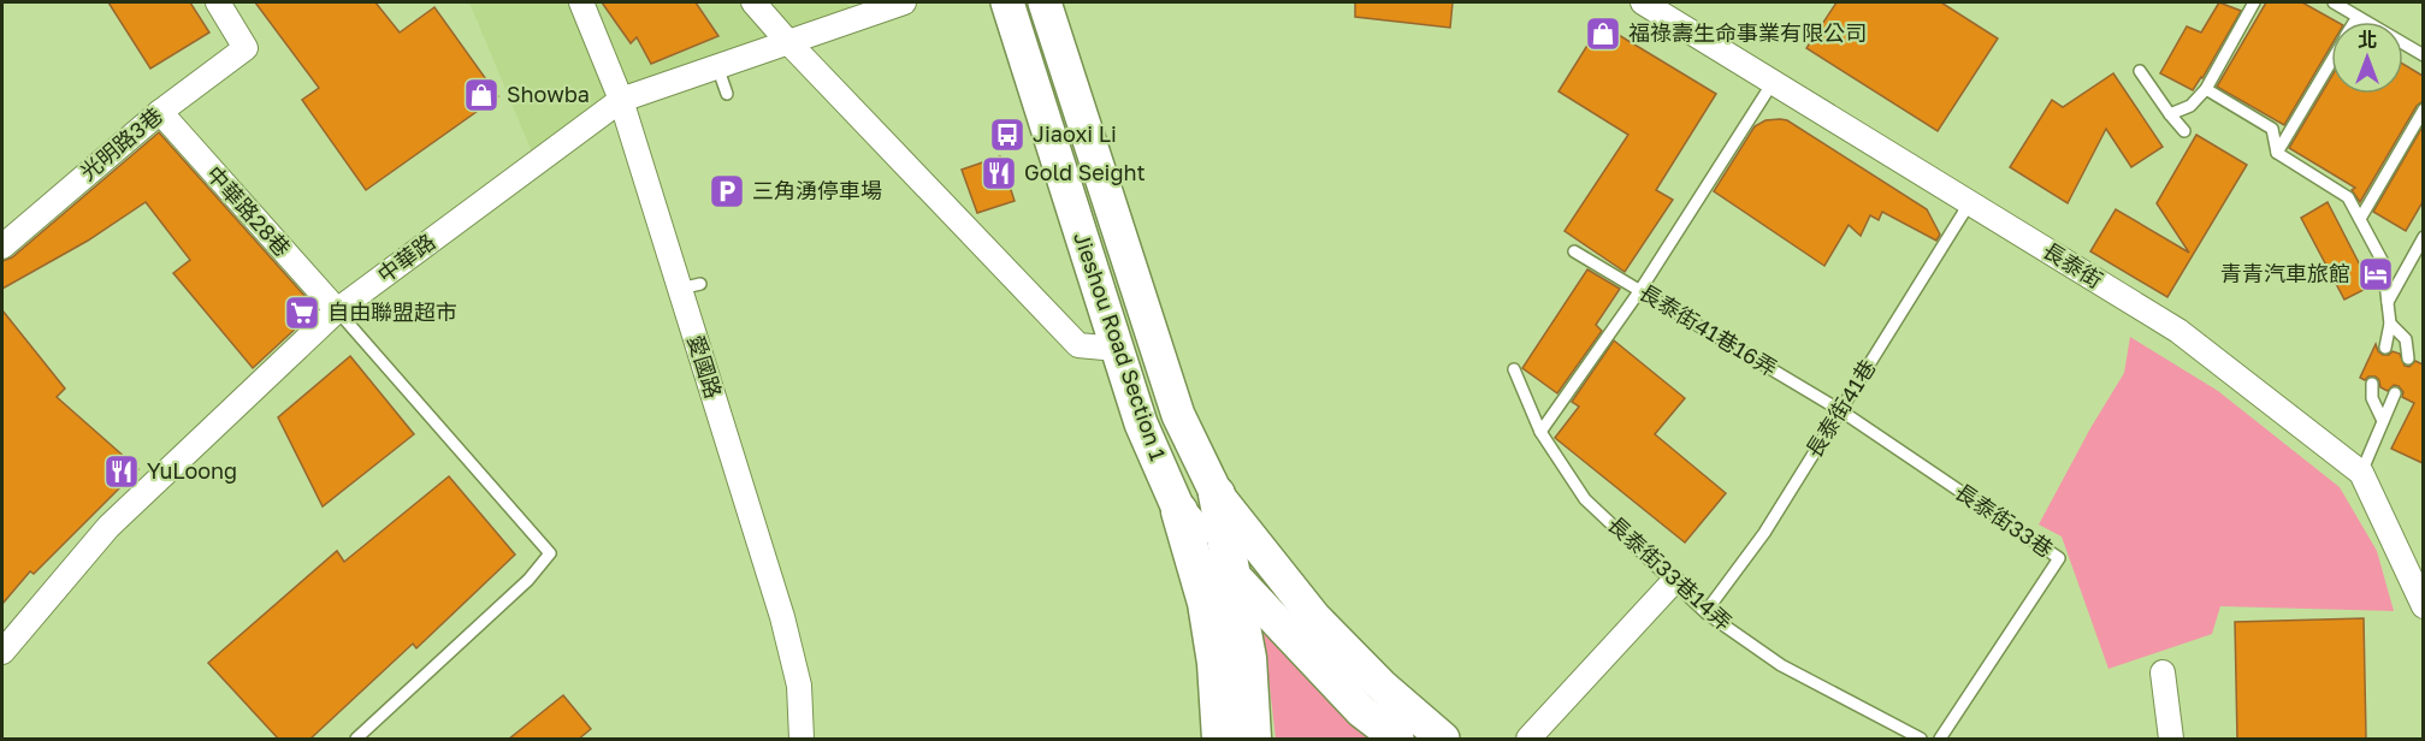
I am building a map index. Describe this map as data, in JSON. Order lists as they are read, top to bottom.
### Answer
{
  "streets": {
    "main road": ["Jieshou Road Section 1"],
    "street": [
      "光明路3巷",
      "中華路28巷",
      "中華路",
      "長泰街",
      "愛國路"
    ],
    "lane": [
      "長泰街41巷16弄",
      "長泰街41巷",
      "長泰街33巷",
      "長泰街33巷14弄"
    ]
  },
  "crossings": [
    ["光明路3巷", "中華路28巷"],
    ["中華路28巷", "中華路"],
    ["中華路", "愛國路"],
    ["長泰街", "長泰街41巷"],
    ["長泰街41巷16弄", "長泰街41巷"],
    ["長泰街41巷16弄", "長泰街33巷"],
    ["長泰街41巷", "長泰街33巷"],
    ["長泰街41巷", "長泰街33巷14弄"]
  ],
  "places": {
    "shop": ["福祿壽生命事業有限公司", "Showba"],
    "bus stop": ["Jiaoxi Li"],
    "restaurant": ["Gold Seight", "YuLoong"],
    "parking": ["三角湧停車場"],
    "hotel": ["青青汽車旅館"],
    "supermarket": ["自由聯盟超市"]
  },
  "north": "top"
}
